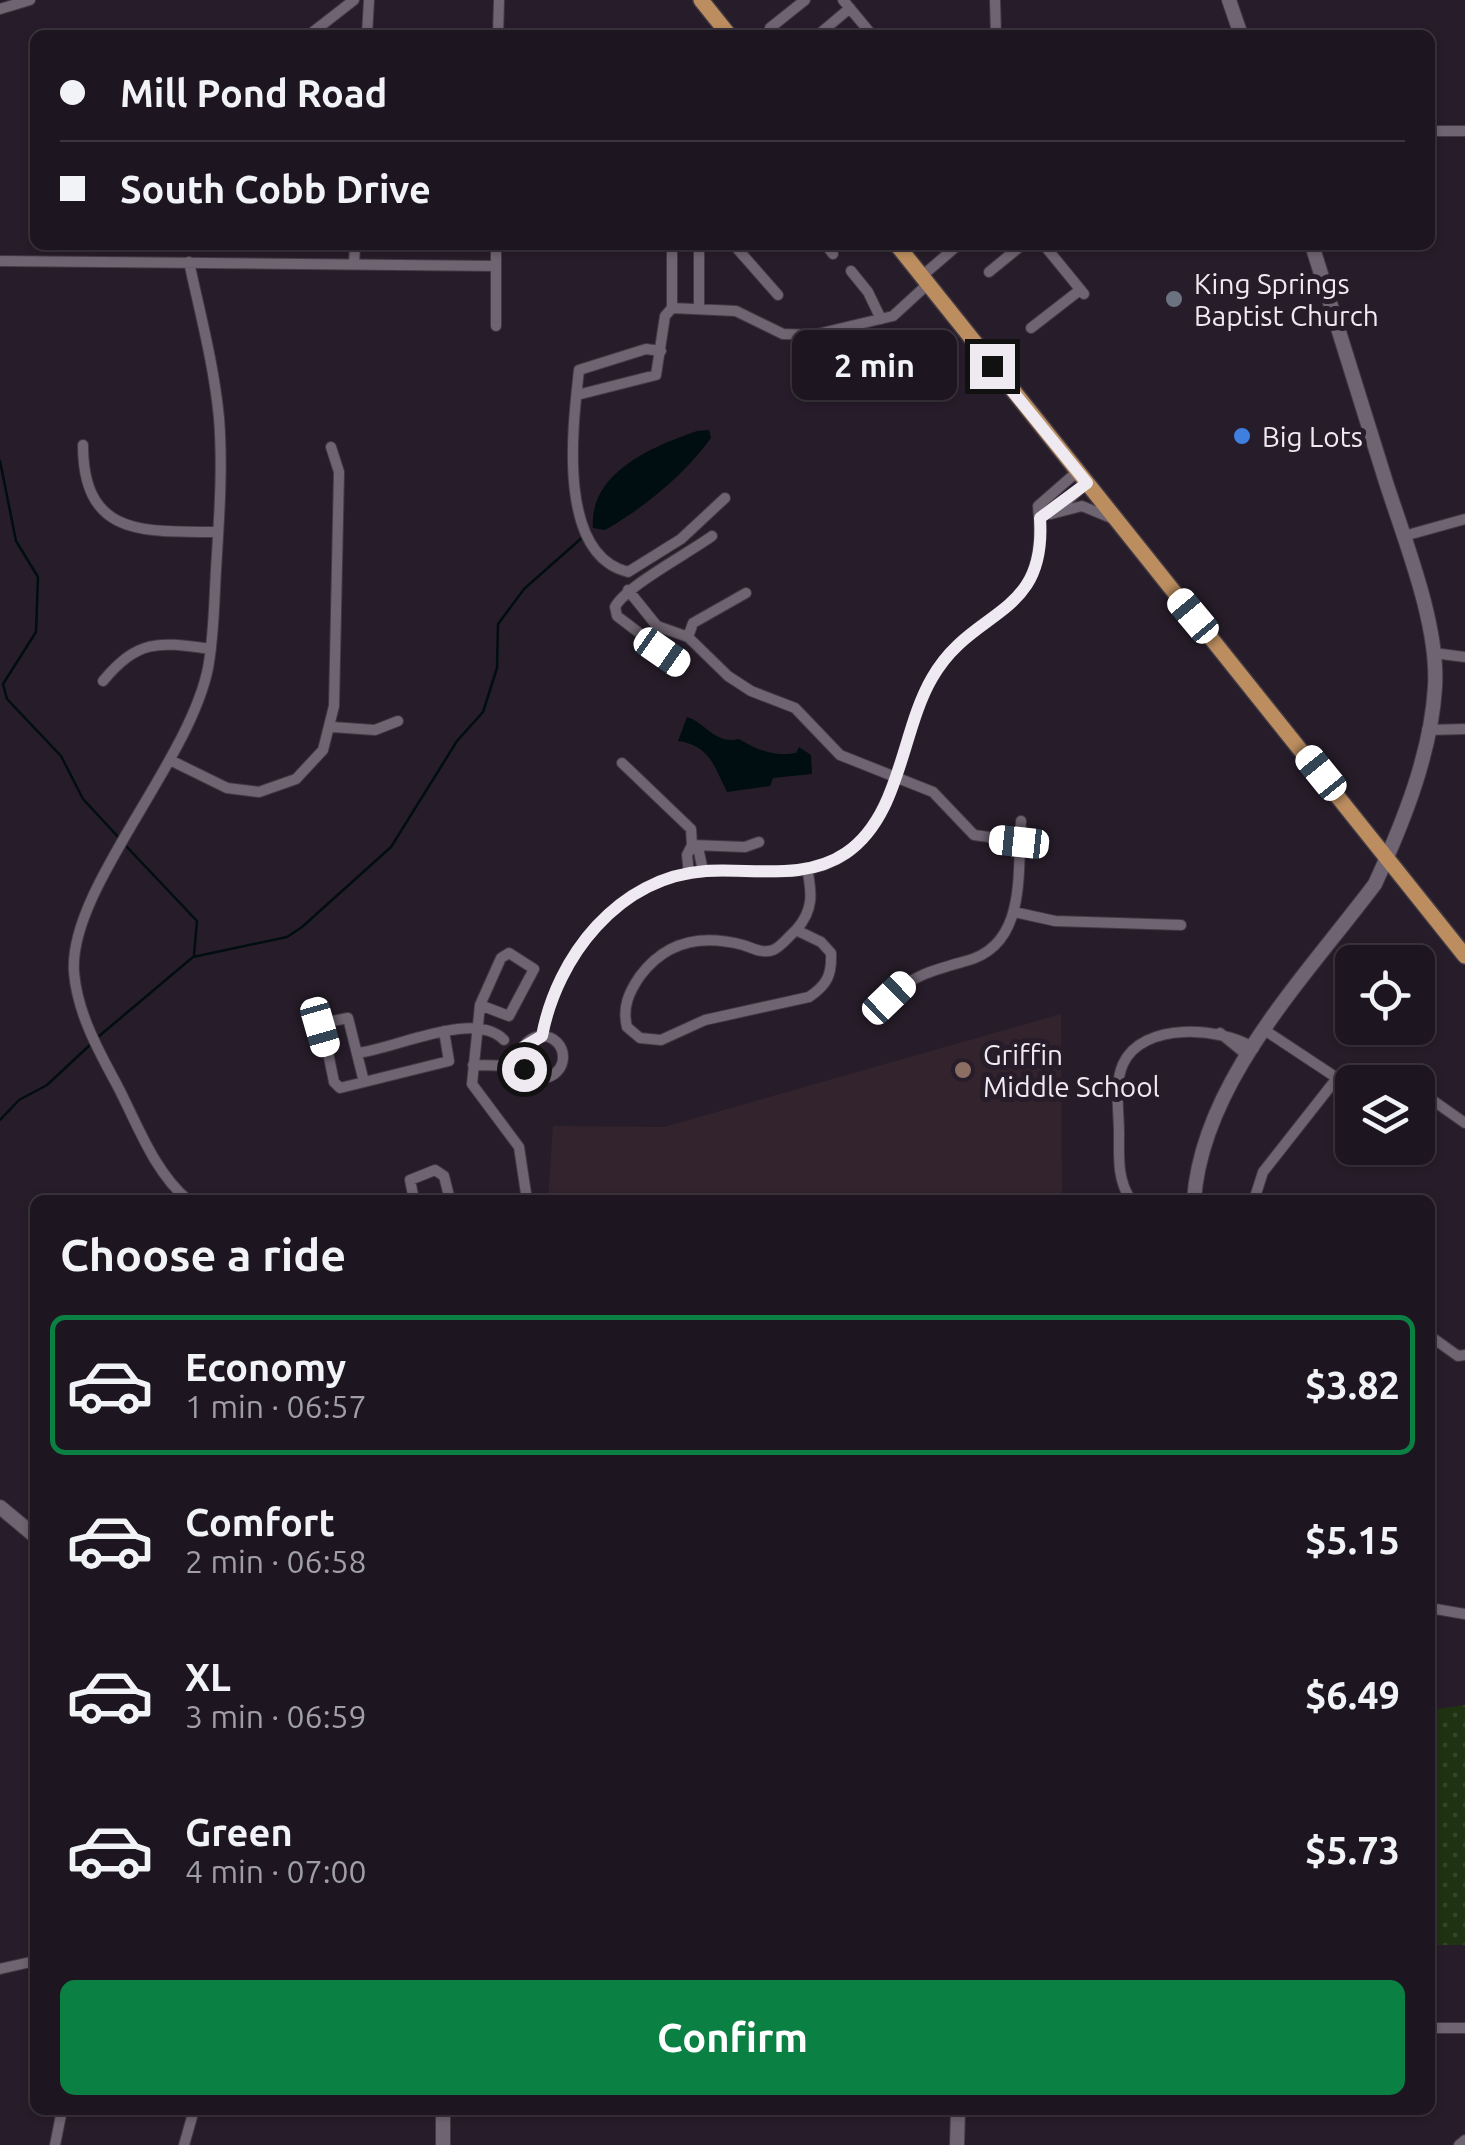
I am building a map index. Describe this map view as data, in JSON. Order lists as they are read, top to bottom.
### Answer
{
  "places": ["King Springs Baptist Church", "Big Lots", "Griffin Middle School"],
  "page": {
    "banner": ["Mill Pond Road", "South Cobb Drive"],
    "bubble": "2 min",
    "heading": "Choose a ride",
    "list": [
      {
        "name": "Economy",
        "note": "1 min · 06:57",
        "value": "$3.82"
      },
      {
        "name": "Comfort",
        "note": "2 min · 06:58",
        "value": "$5.15"
      },
      {
        "name": "XL",
        "note": "3 min · 06:59",
        "value": "$6.49"
      },
      {
        "name": "Green",
        "note": "4 min · 07:00",
        "value": "$5.73"
      }
    ],
    "buttons": "Confirm"
  }
}
